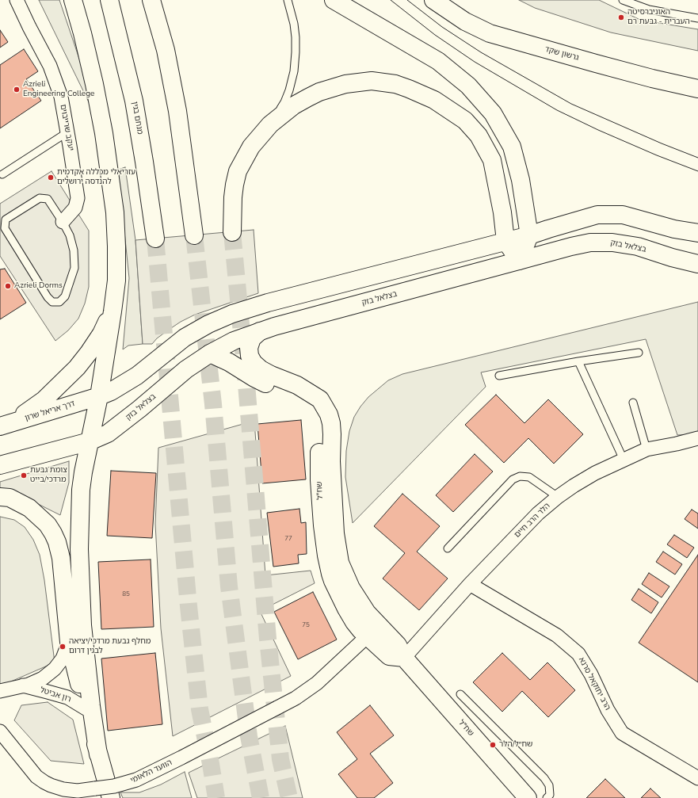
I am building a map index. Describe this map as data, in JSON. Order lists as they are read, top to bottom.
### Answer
{
  "streets": {
    "main road": [
      "גרשון שקד",
      "מנחם בגין",
      "בצלאל בזק",
      "דרך אריאל שרון",
      "שח\"ל"
    ],
    "street": [
      "יעקב שרייבוים",
      "הלר הרב חיים",
      "הרב יחזקאל סרנא",
      "רון אביטל",
      "הוועד הלאומי"
    ]
  },
  "crossings": [
    ["בצלאל בזק", "שח\"ל"],
    ["שח\"ל", "הלר הרב חיים"],
    ["שח\"ל", "הוועד הלאומי"],
    ["הלר הרב חיים", "הרב יחזקאל סרנא"]
  ],
  "places": [
    "האוניברסיטה העברית - גבעת רם",
    "Azrieli Engineering College",
    "עזריאלי מכללה אקדמית להנדסה ירושלים",
    "Azrieli Dorms",
    "צומת גבעת מרדכי/בייט",
    "מחלף גבעת מרדכי/יציאה לבגין דרום",
    "שח״ל/הלר"
  ],
  "house_numbers": ["77", "85", "75"]
}
